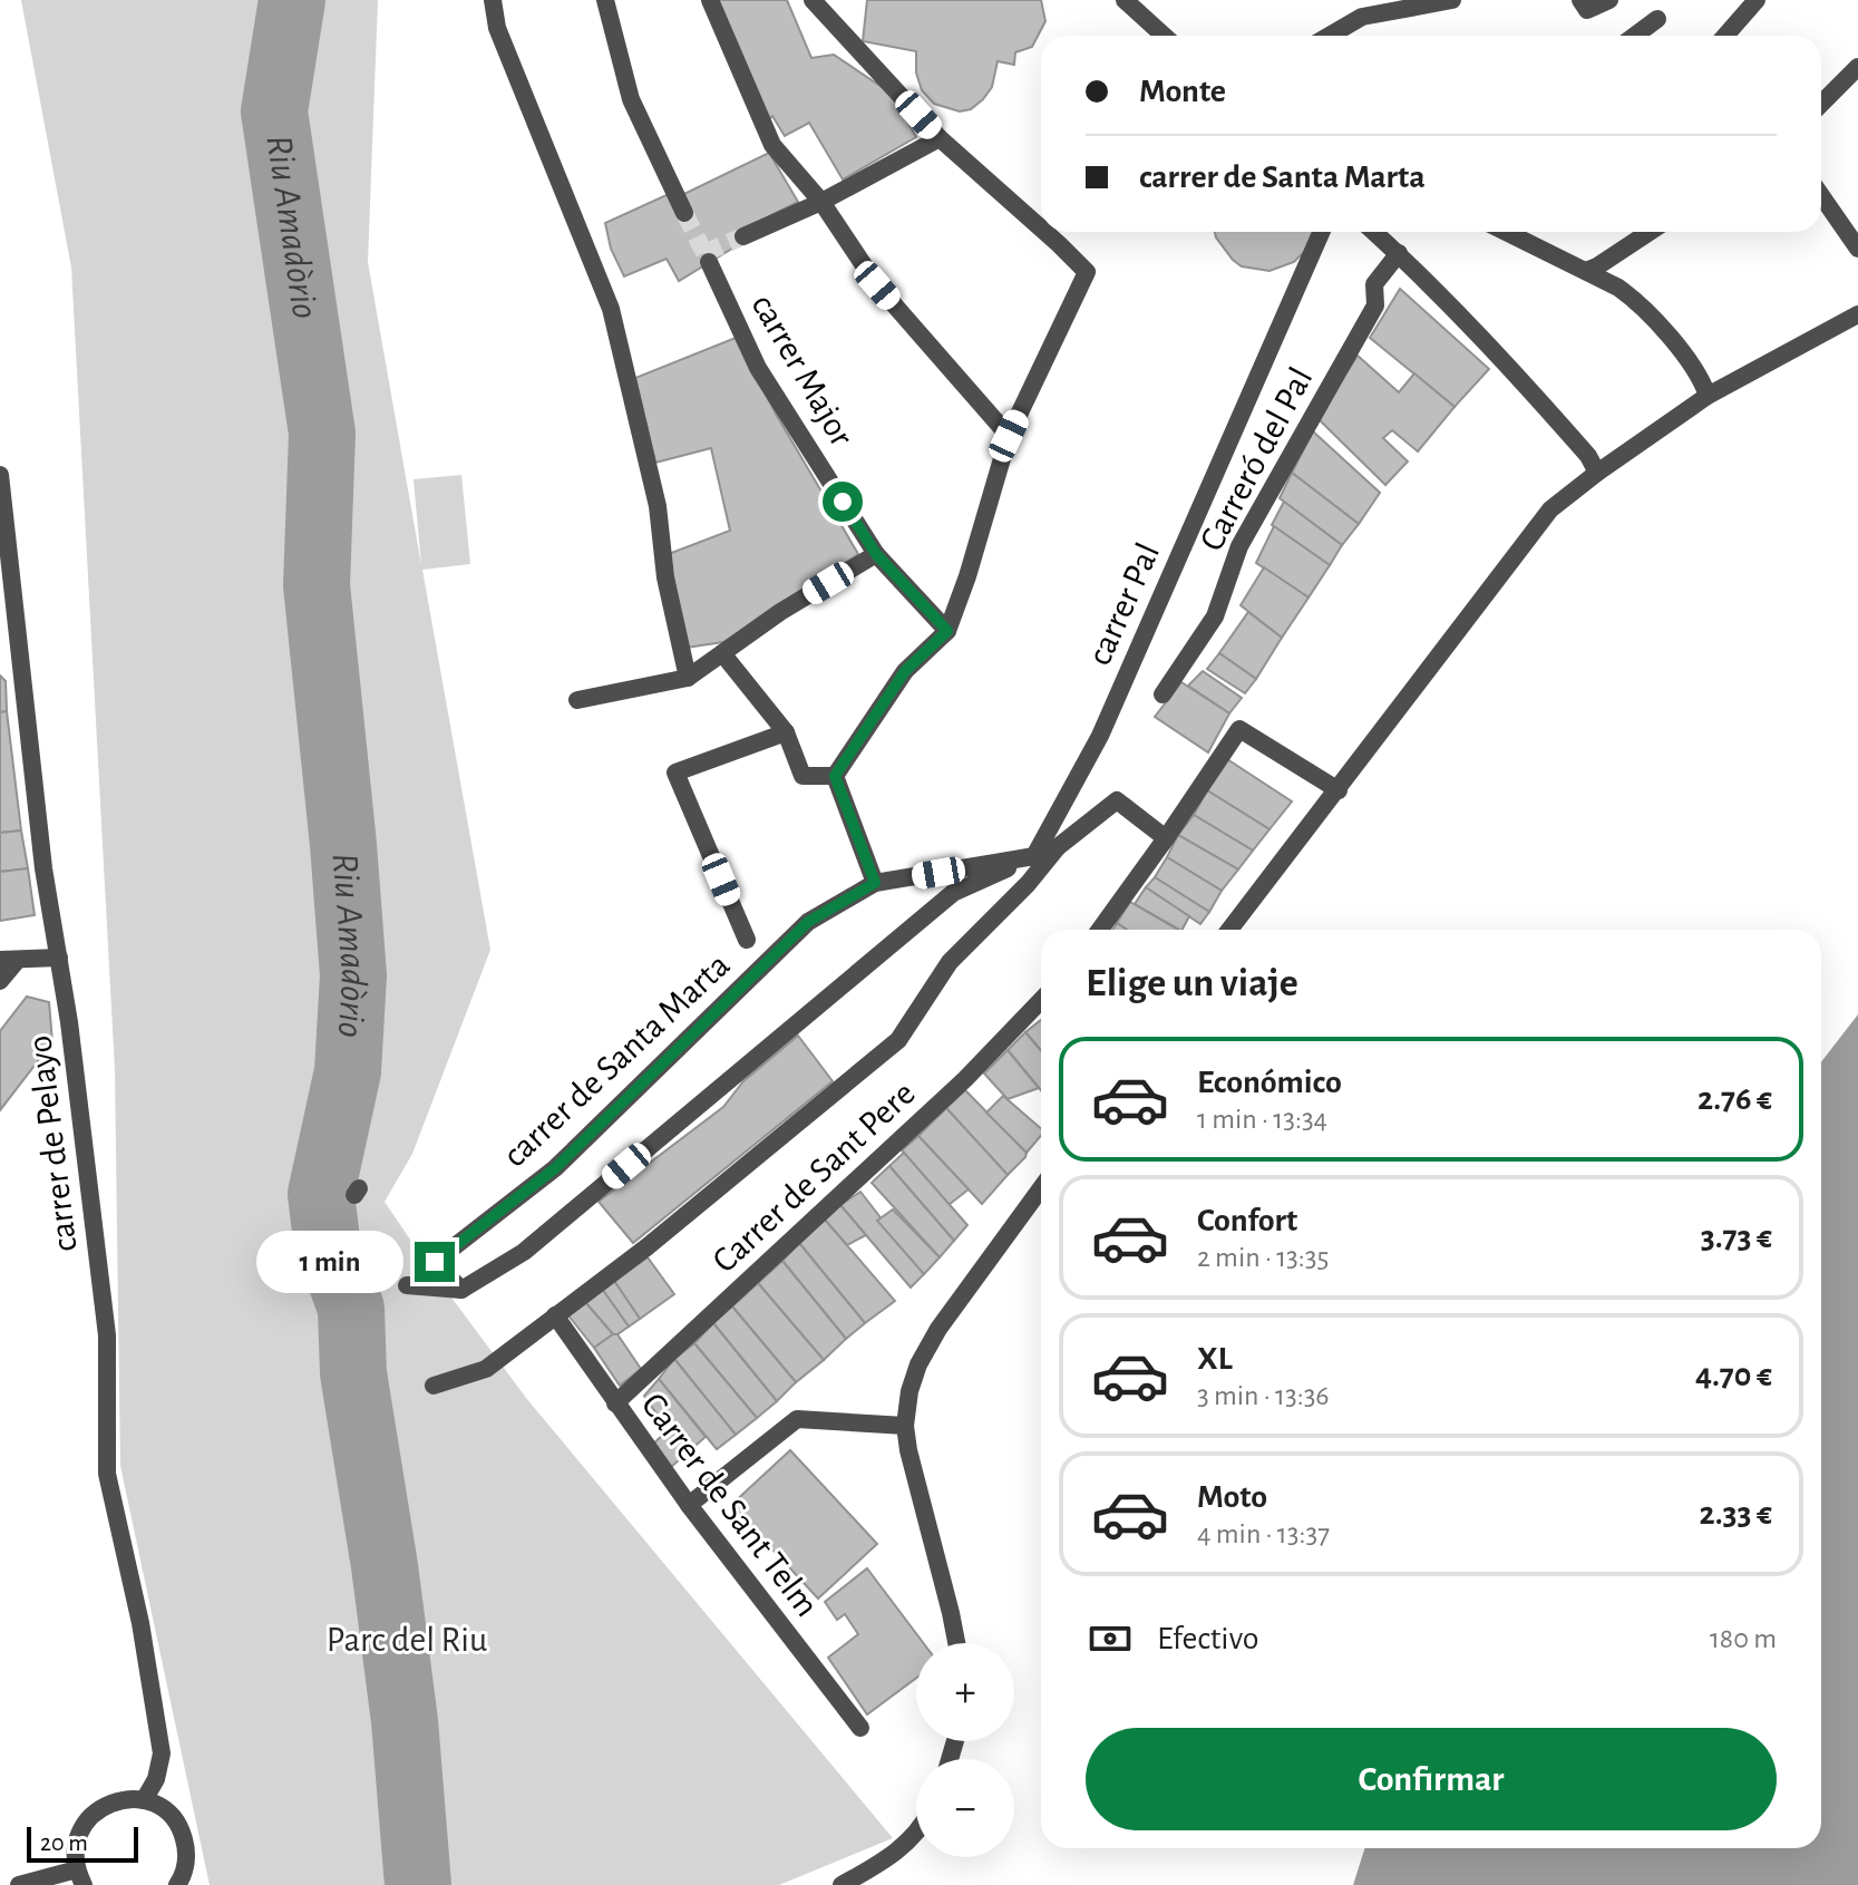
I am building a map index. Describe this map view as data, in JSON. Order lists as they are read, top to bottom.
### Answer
{
  "streets": {
    "street": [
      "carrer Major",
      "Carreró del Pal",
      "carrer Pal",
      "carrer de Santa Marta",
      "carrer de Pelayo",
      "Carrer de Sant Pere",
      "Carrer de Sant Telm"
    ]
  },
  "crossings": [
    ["Carrer de Sant Pere", "Carrer de Sant Telm"]
  ],
  "water": ["Riu Amadòrio"],
  "parks": ["Parc del Riu"],
  "scale_bar": "20 m",
  "page": {
    "banner": ["Monte", "carrer de Santa Marta"],
    "heading": "Elige un viaje",
    "list": [
      {
        "name": "Económico",
        "note": "1 min · 13:34",
        "value": "2.76 €"
      },
      {
        "name": "Confort",
        "note": "2 min · 13:35",
        "value": "3.73 €"
      },
      {
        "name": "XL",
        "note": "3 min · 13:36",
        "value": "4.70 €"
      },
      {
        "name": "Moto",
        "note": "4 min · 13:37",
        "value": "2.33 €"
      }
    ],
    "bubble": "1 min",
    "pay": ["Efectivo", "180 m"],
    "map_buttons": ["+", "−"],
    "buttons": "Confirmar",
    "scale": "20 m"
  }
}
